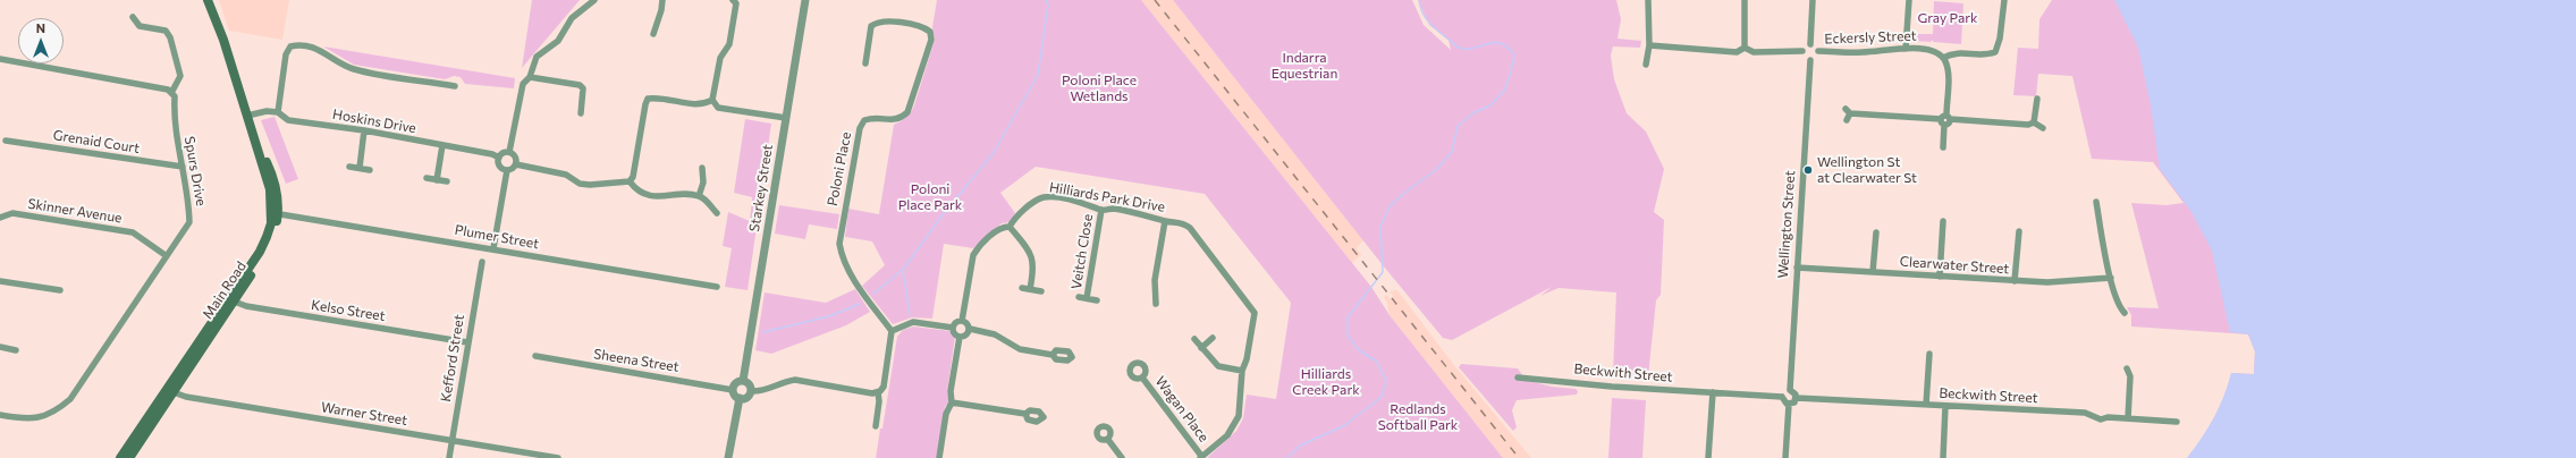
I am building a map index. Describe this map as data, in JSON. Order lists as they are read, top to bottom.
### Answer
{
  "streets": {
    "main road": ["Main Road"],
    "street": [
      "Eckersly Street",
      "Hoskins Drive",
      "Grenaid Court",
      "Poloni Place",
      "Spurs Drive",
      "Starkey Street",
      "Hilliards Park Drive",
      "Skinner Avenue",
      "Wellington Street",
      "Plumer Street",
      "Veitch Close",
      "Clearwater Street",
      "Kelso Street",
      "Kefford Street",
      "Sheena Street",
      "Beckwith Street",
      "Wagan Place",
      "Warner Street"
    ]
  },
  "crossings": [
    ["Eckersly Street", "Wellington Street"],
    ["Hoskins Drive", "Main Road"],
    ["Grenaid Court", "Spurs Drive"],
    ["Spurs Drive", "Skinner Avenue"],
    ["Starkey Street", "Sheena Street"],
    ["Hilliards Park Drive", "Veitch Close"],
    ["Hilliards Park Drive", "Wagan Place"],
    ["Wellington Street", "Clearwater Street"],
    ["Wellington Street", "Beckwith Street"],
    ["Plumer Street", "Main Road"],
    ["Main Road", "Kelso Street"],
    ["Main Road", "Warner Street"],
    ["Kelso Street", "Kefford Street"],
    ["Kefford Street", "Warner Street"]
  ],
  "parks": [
    "Gray Park",
    "Indarra Equestrian",
    "Poloni Place Wetlands",
    "Poloni Place Park",
    "Hilliards Creek Park",
    "Redlands Softball Park"
  ],
  "places": ["Wellington St at Clearwater St"],
  "north": "top"
}
